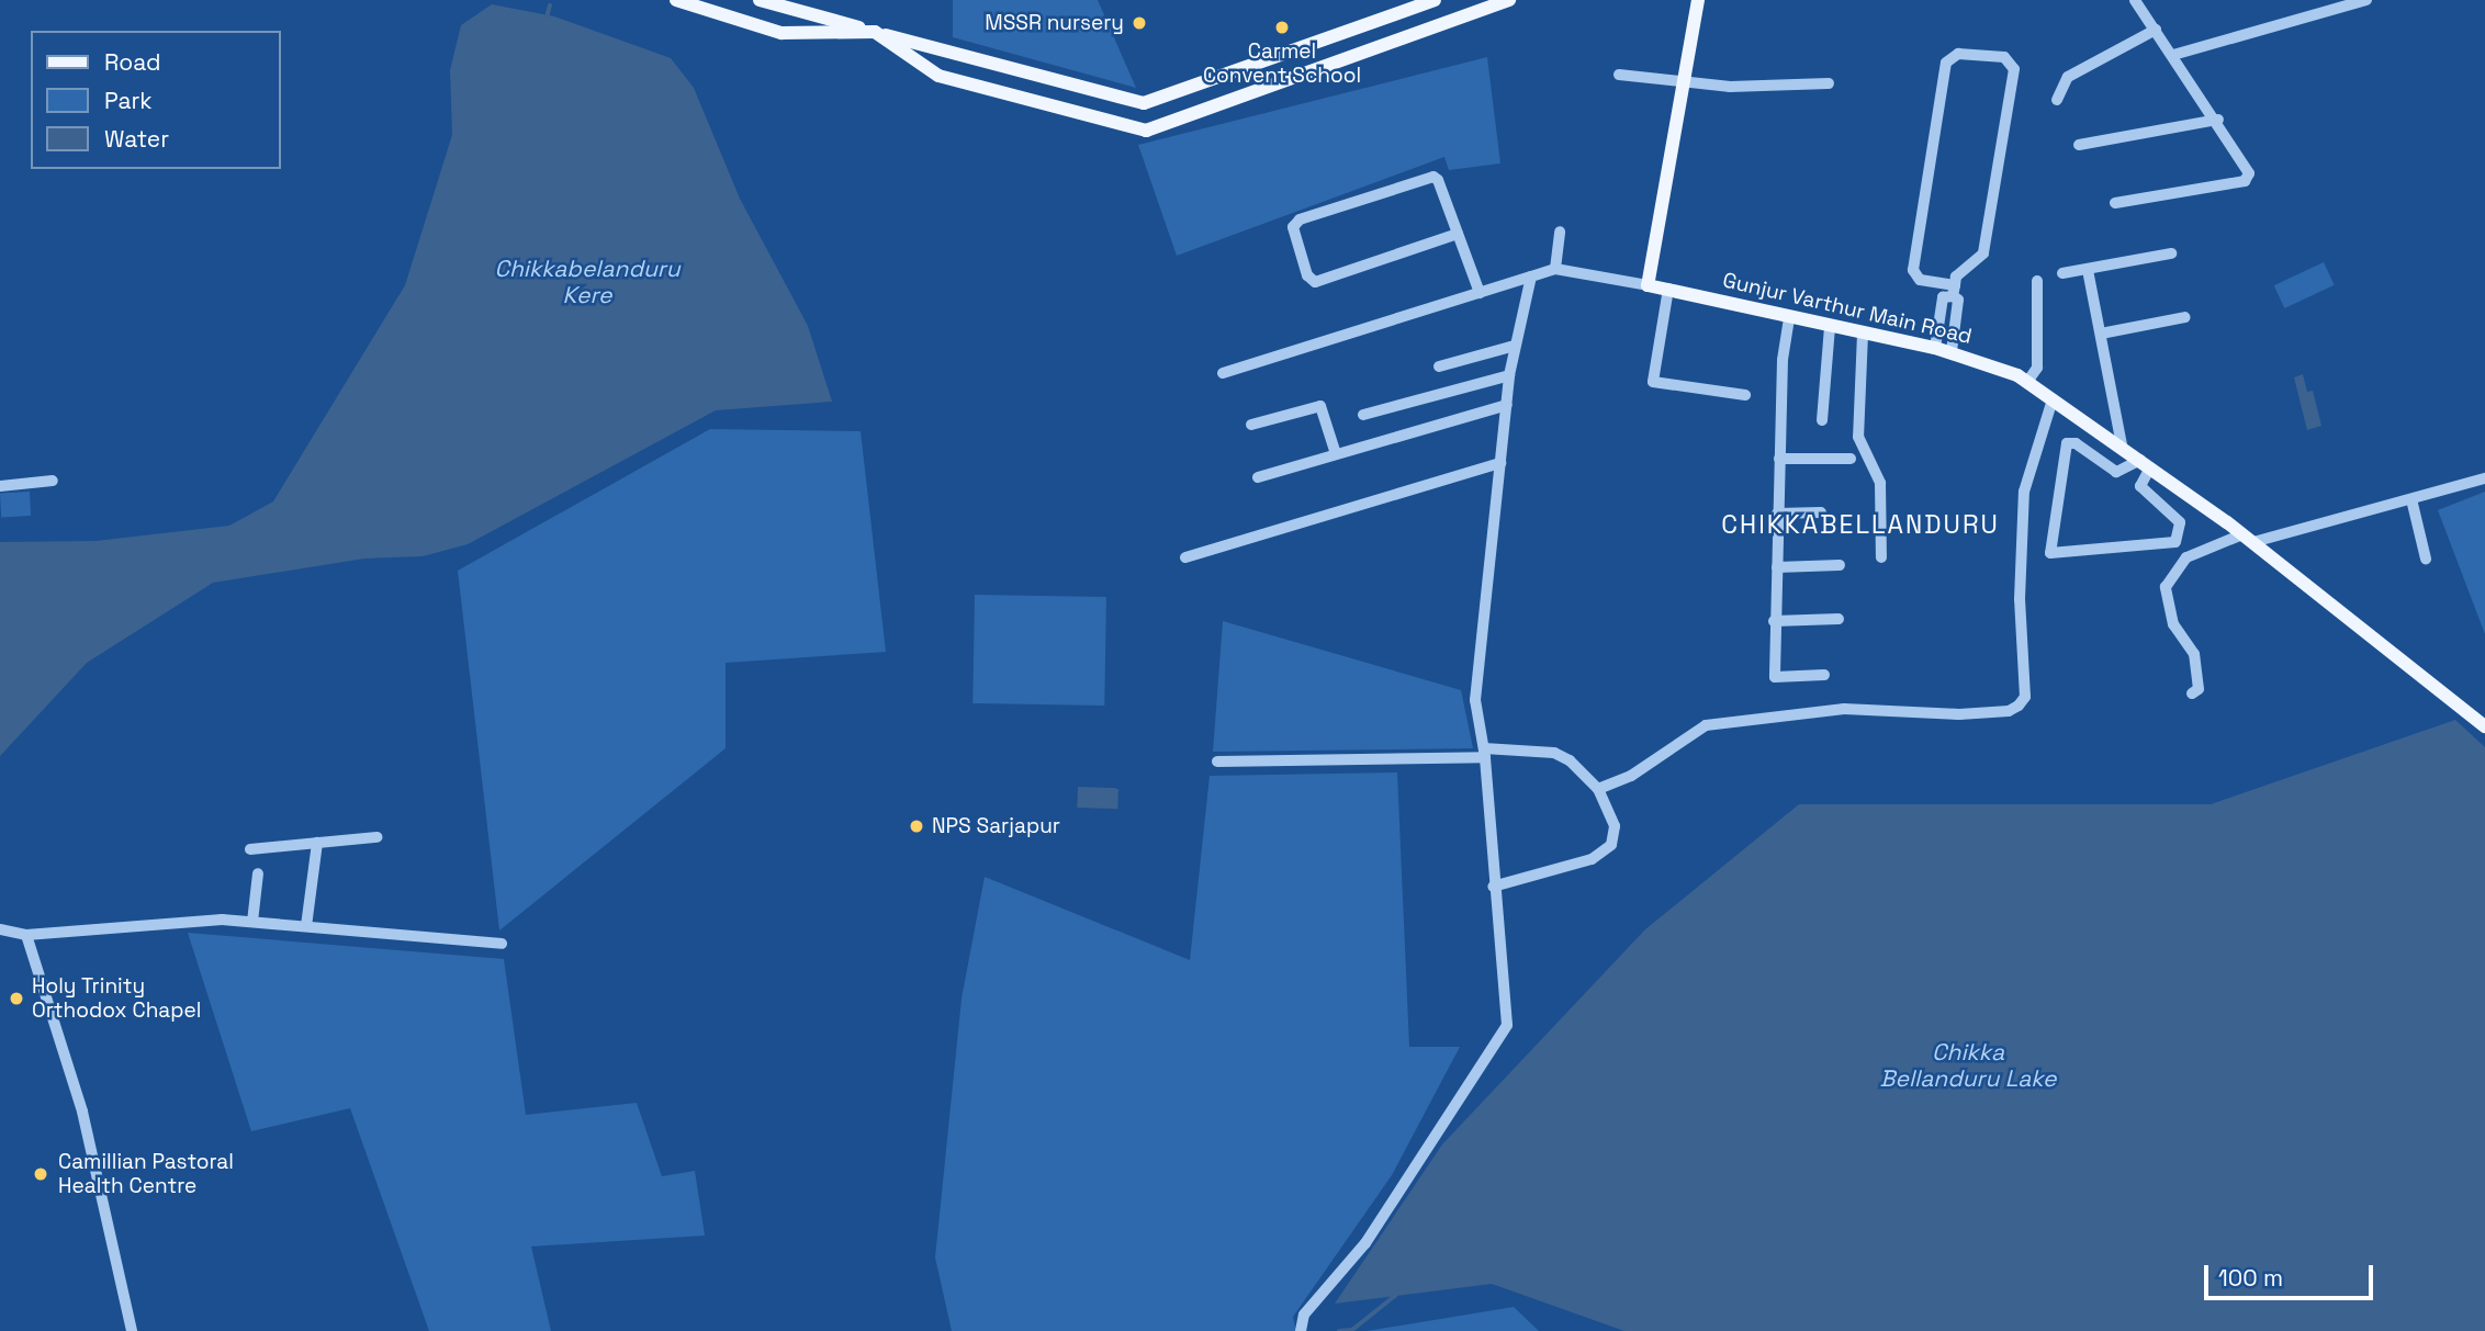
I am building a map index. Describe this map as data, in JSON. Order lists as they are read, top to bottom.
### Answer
{
  "streets": {
    "main road": ["Gunjur Varthur Main Road"]
  },
  "districts": ["CHIKKABELLANDURU"],
  "water": ["Chikkabelanduru Kere", "Chikka Bellanduru Lake"],
  "places": [
    "MSSR nursery",
    "Carmel Convent School",
    "NPS Sarjapur",
    "Holy Trinity Orthodox Chapel",
    "Camillian Pastoral Health Centre"
  ],
  "legend": ["Road", "Park", "Water"],
  "scale_bar": "100 m"
}
